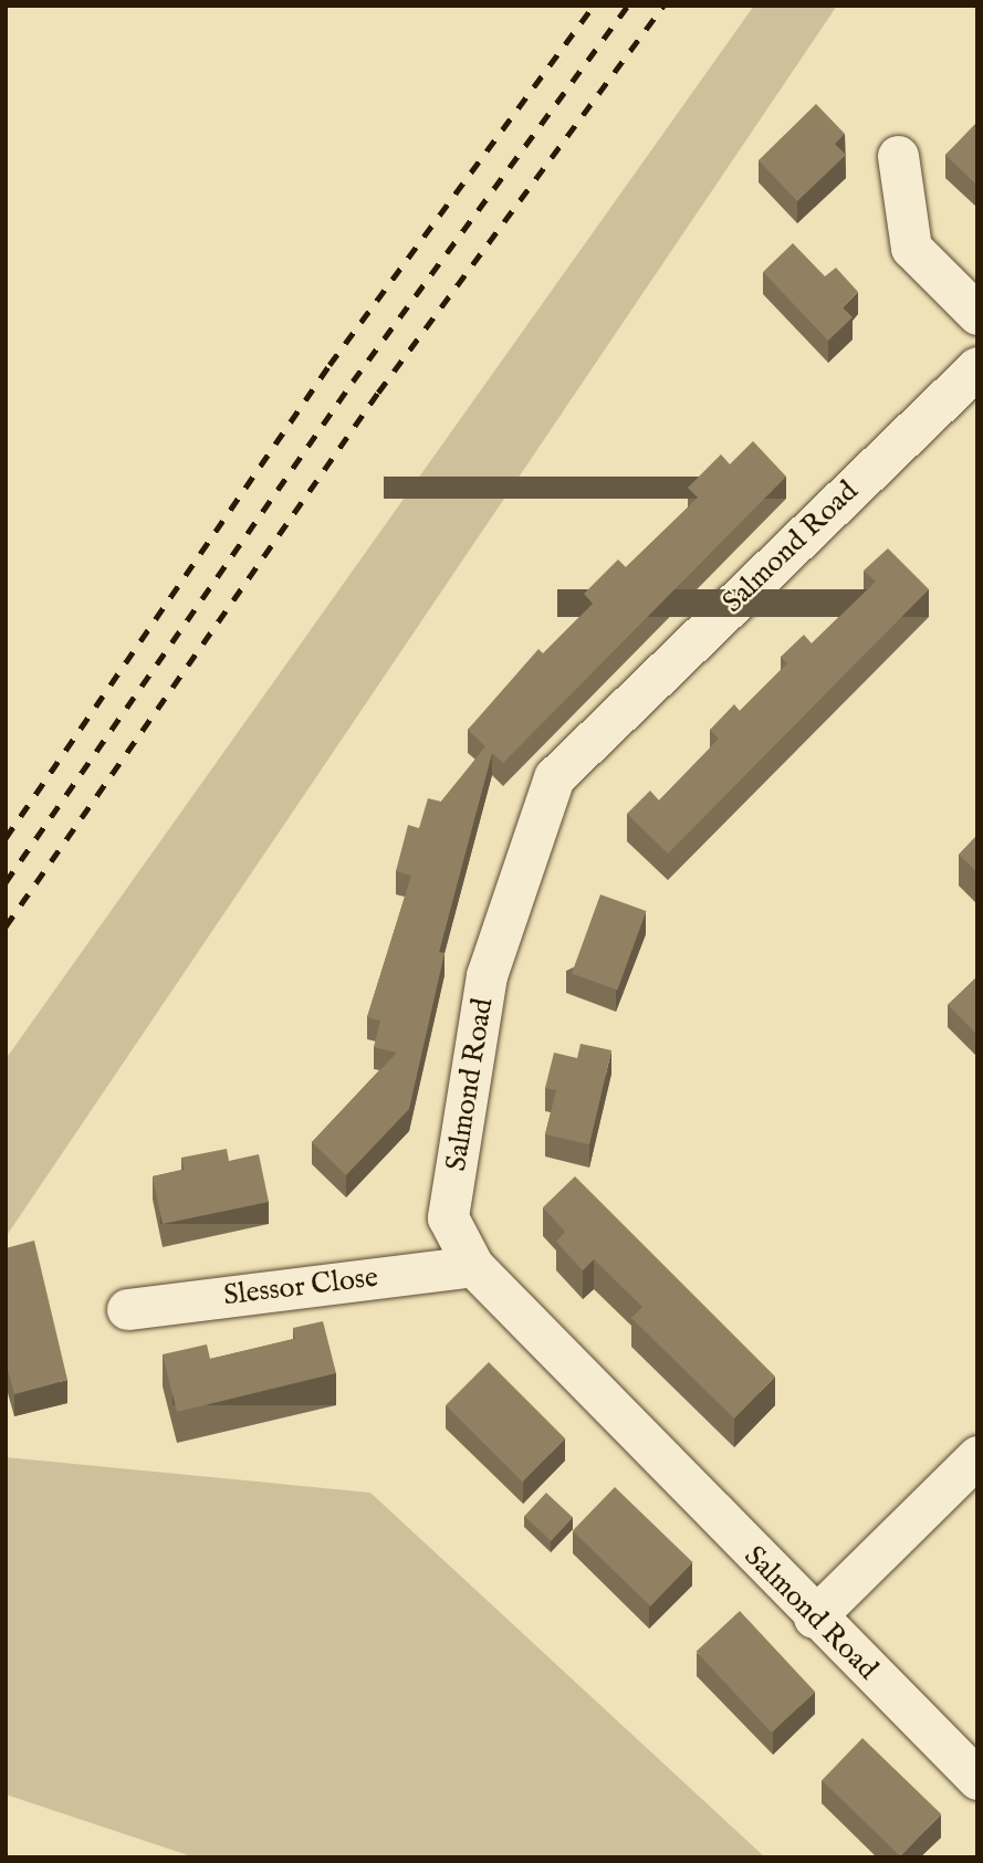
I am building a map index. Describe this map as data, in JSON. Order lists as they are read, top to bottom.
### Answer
{
  "streets": {
    "street": ["Salmond Road", "Slessor Close"]
  },
  "crossings": [
    ["Salmond Road", "Slessor Close"]
  ]
}
